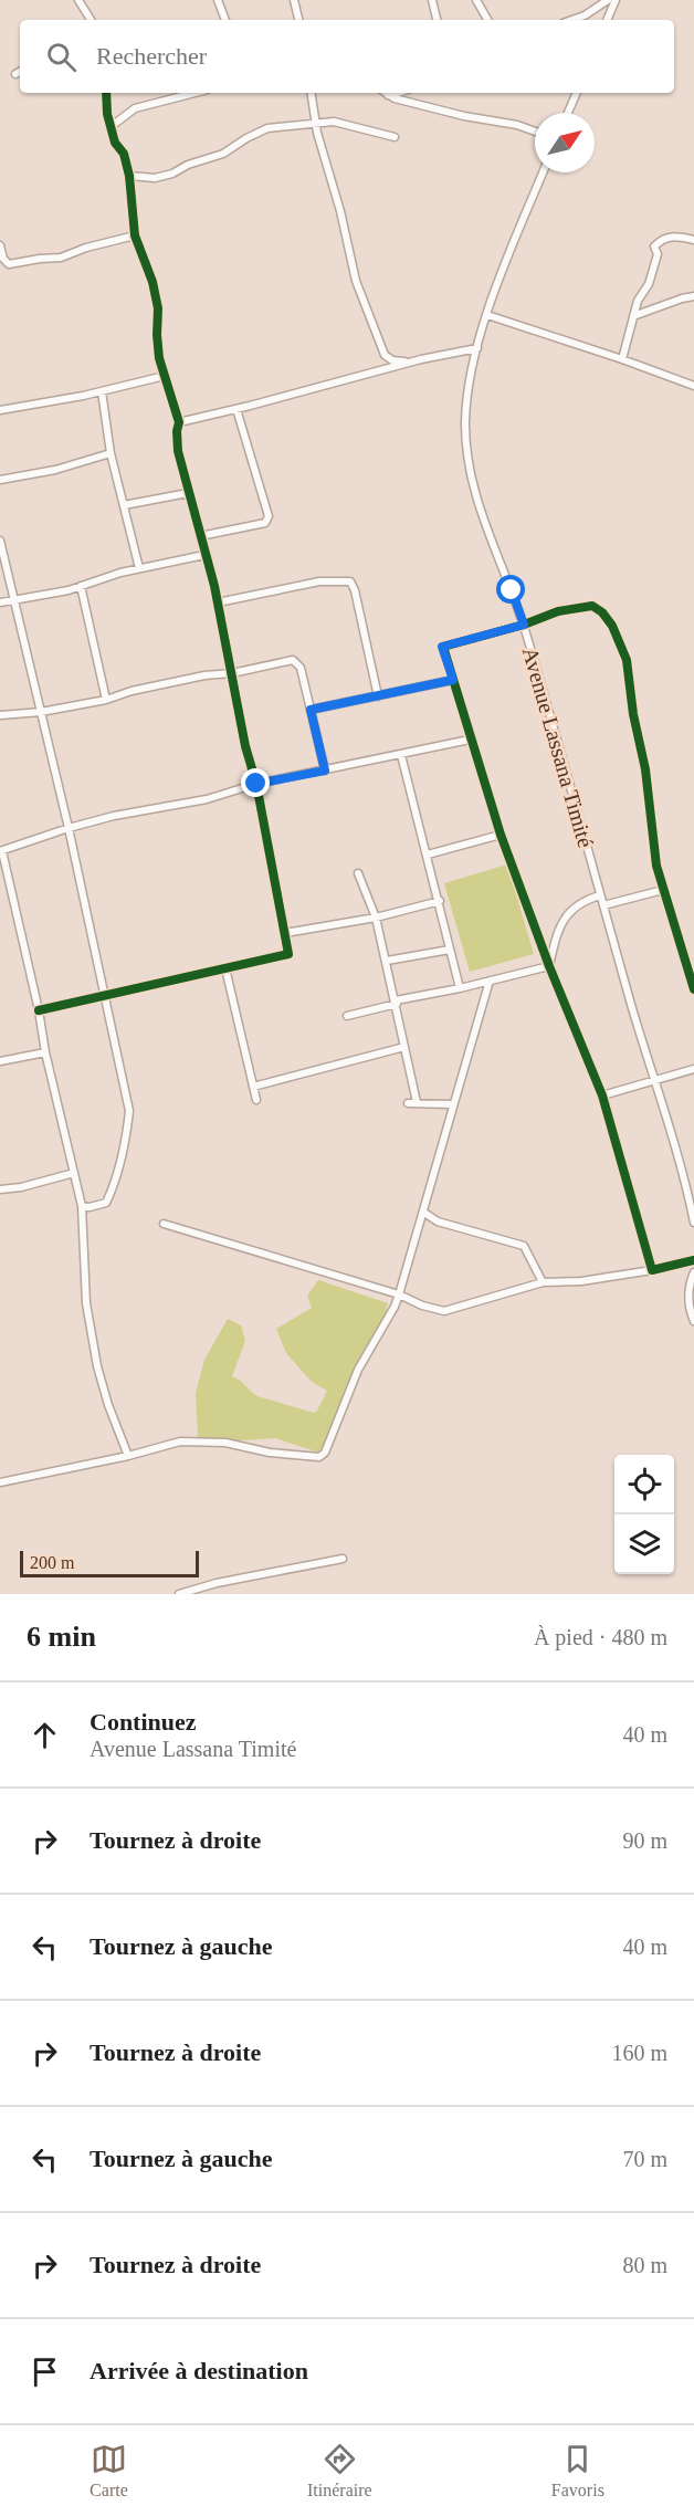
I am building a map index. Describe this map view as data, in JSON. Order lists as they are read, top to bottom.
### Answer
{
  "streets": {
    "street": ["Avenue Lassana Timité"]
  },
  "scale_bar": "200 m",
  "north": "top right",
  "page": {
    "search": "Rechercher",
    "scale": "200 m",
    "heading": ["6 min", "À pied · 480 m"],
    "list": [
      ["Continuez", "Avenue Lassana Timité", "40 m"],
      ["Tournez à droite", "90 m"],
      ["Tournez à gauche", "40 m"],
      ["Tournez à droite", "160 m"],
      ["Tournez à gauche", "70 m"],
      ["Tournez à droite", "80 m"],
      "Arrivée à destination"
    ],
    "nav": ["Carte", "Itinéraire", "Favoris"]
  }
}
